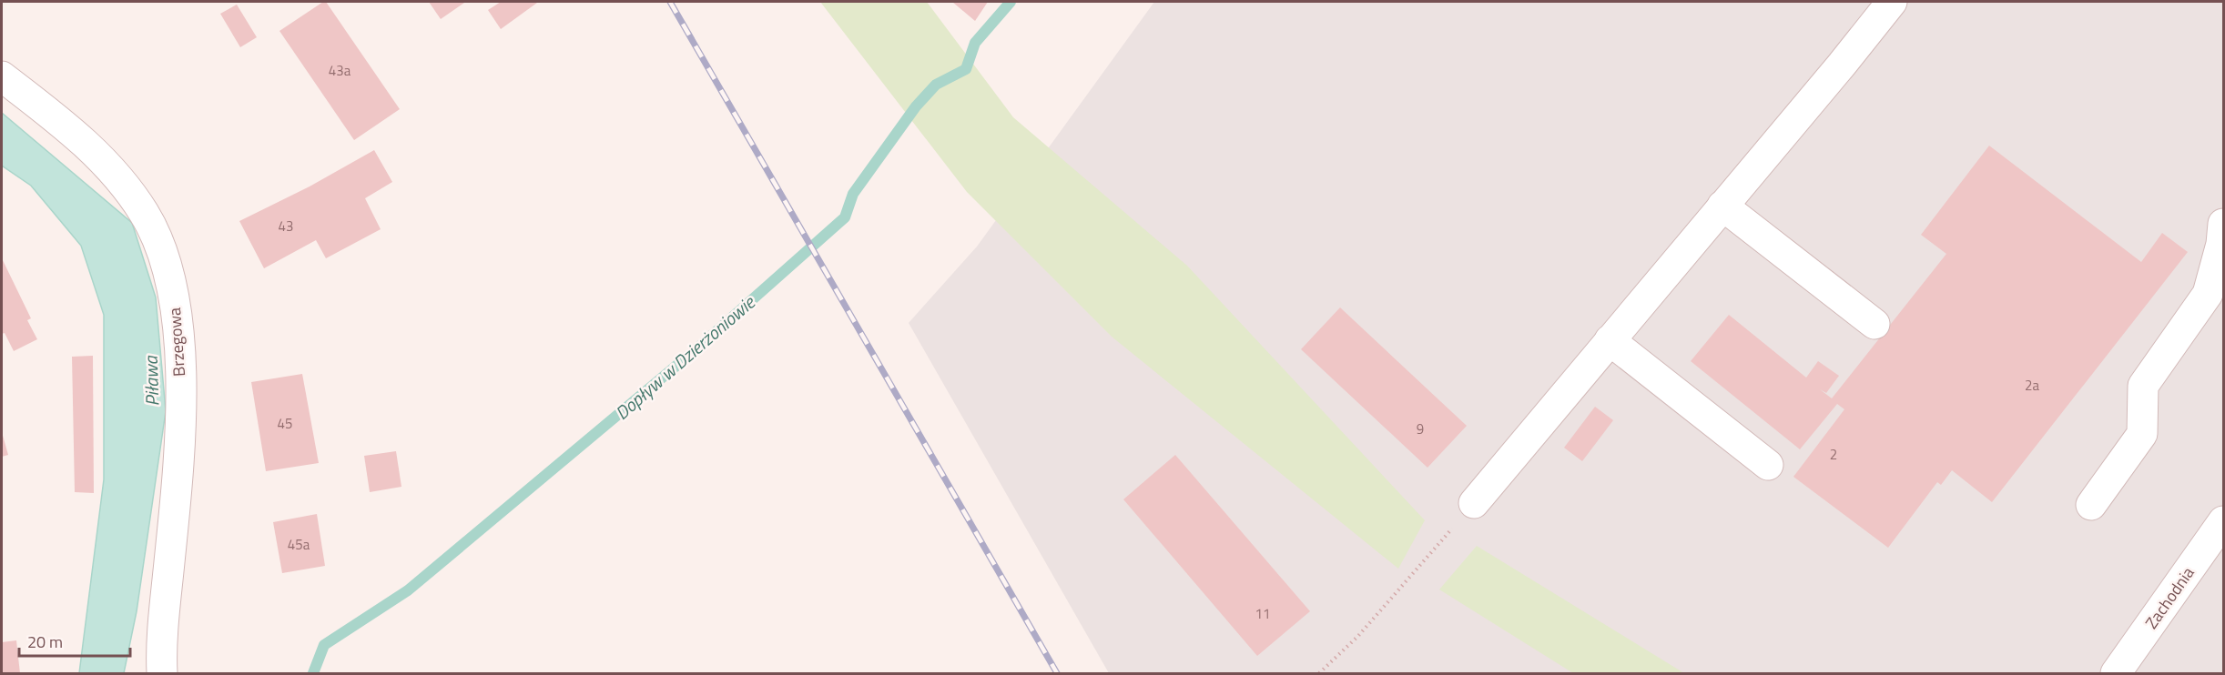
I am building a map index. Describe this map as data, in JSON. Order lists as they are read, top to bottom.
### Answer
{
  "streets": {
    "street": ["Brzegowa", "Zachodnia"]
  },
  "water": ["Dopływ w Dzierżoniowie", "Piława"],
  "house_numbers": [
    "43a",
    "43",
    "2a",
    "45",
    "9",
    "2",
    "45a",
    "11"
  ],
  "scale_bar": "20 m"
}
